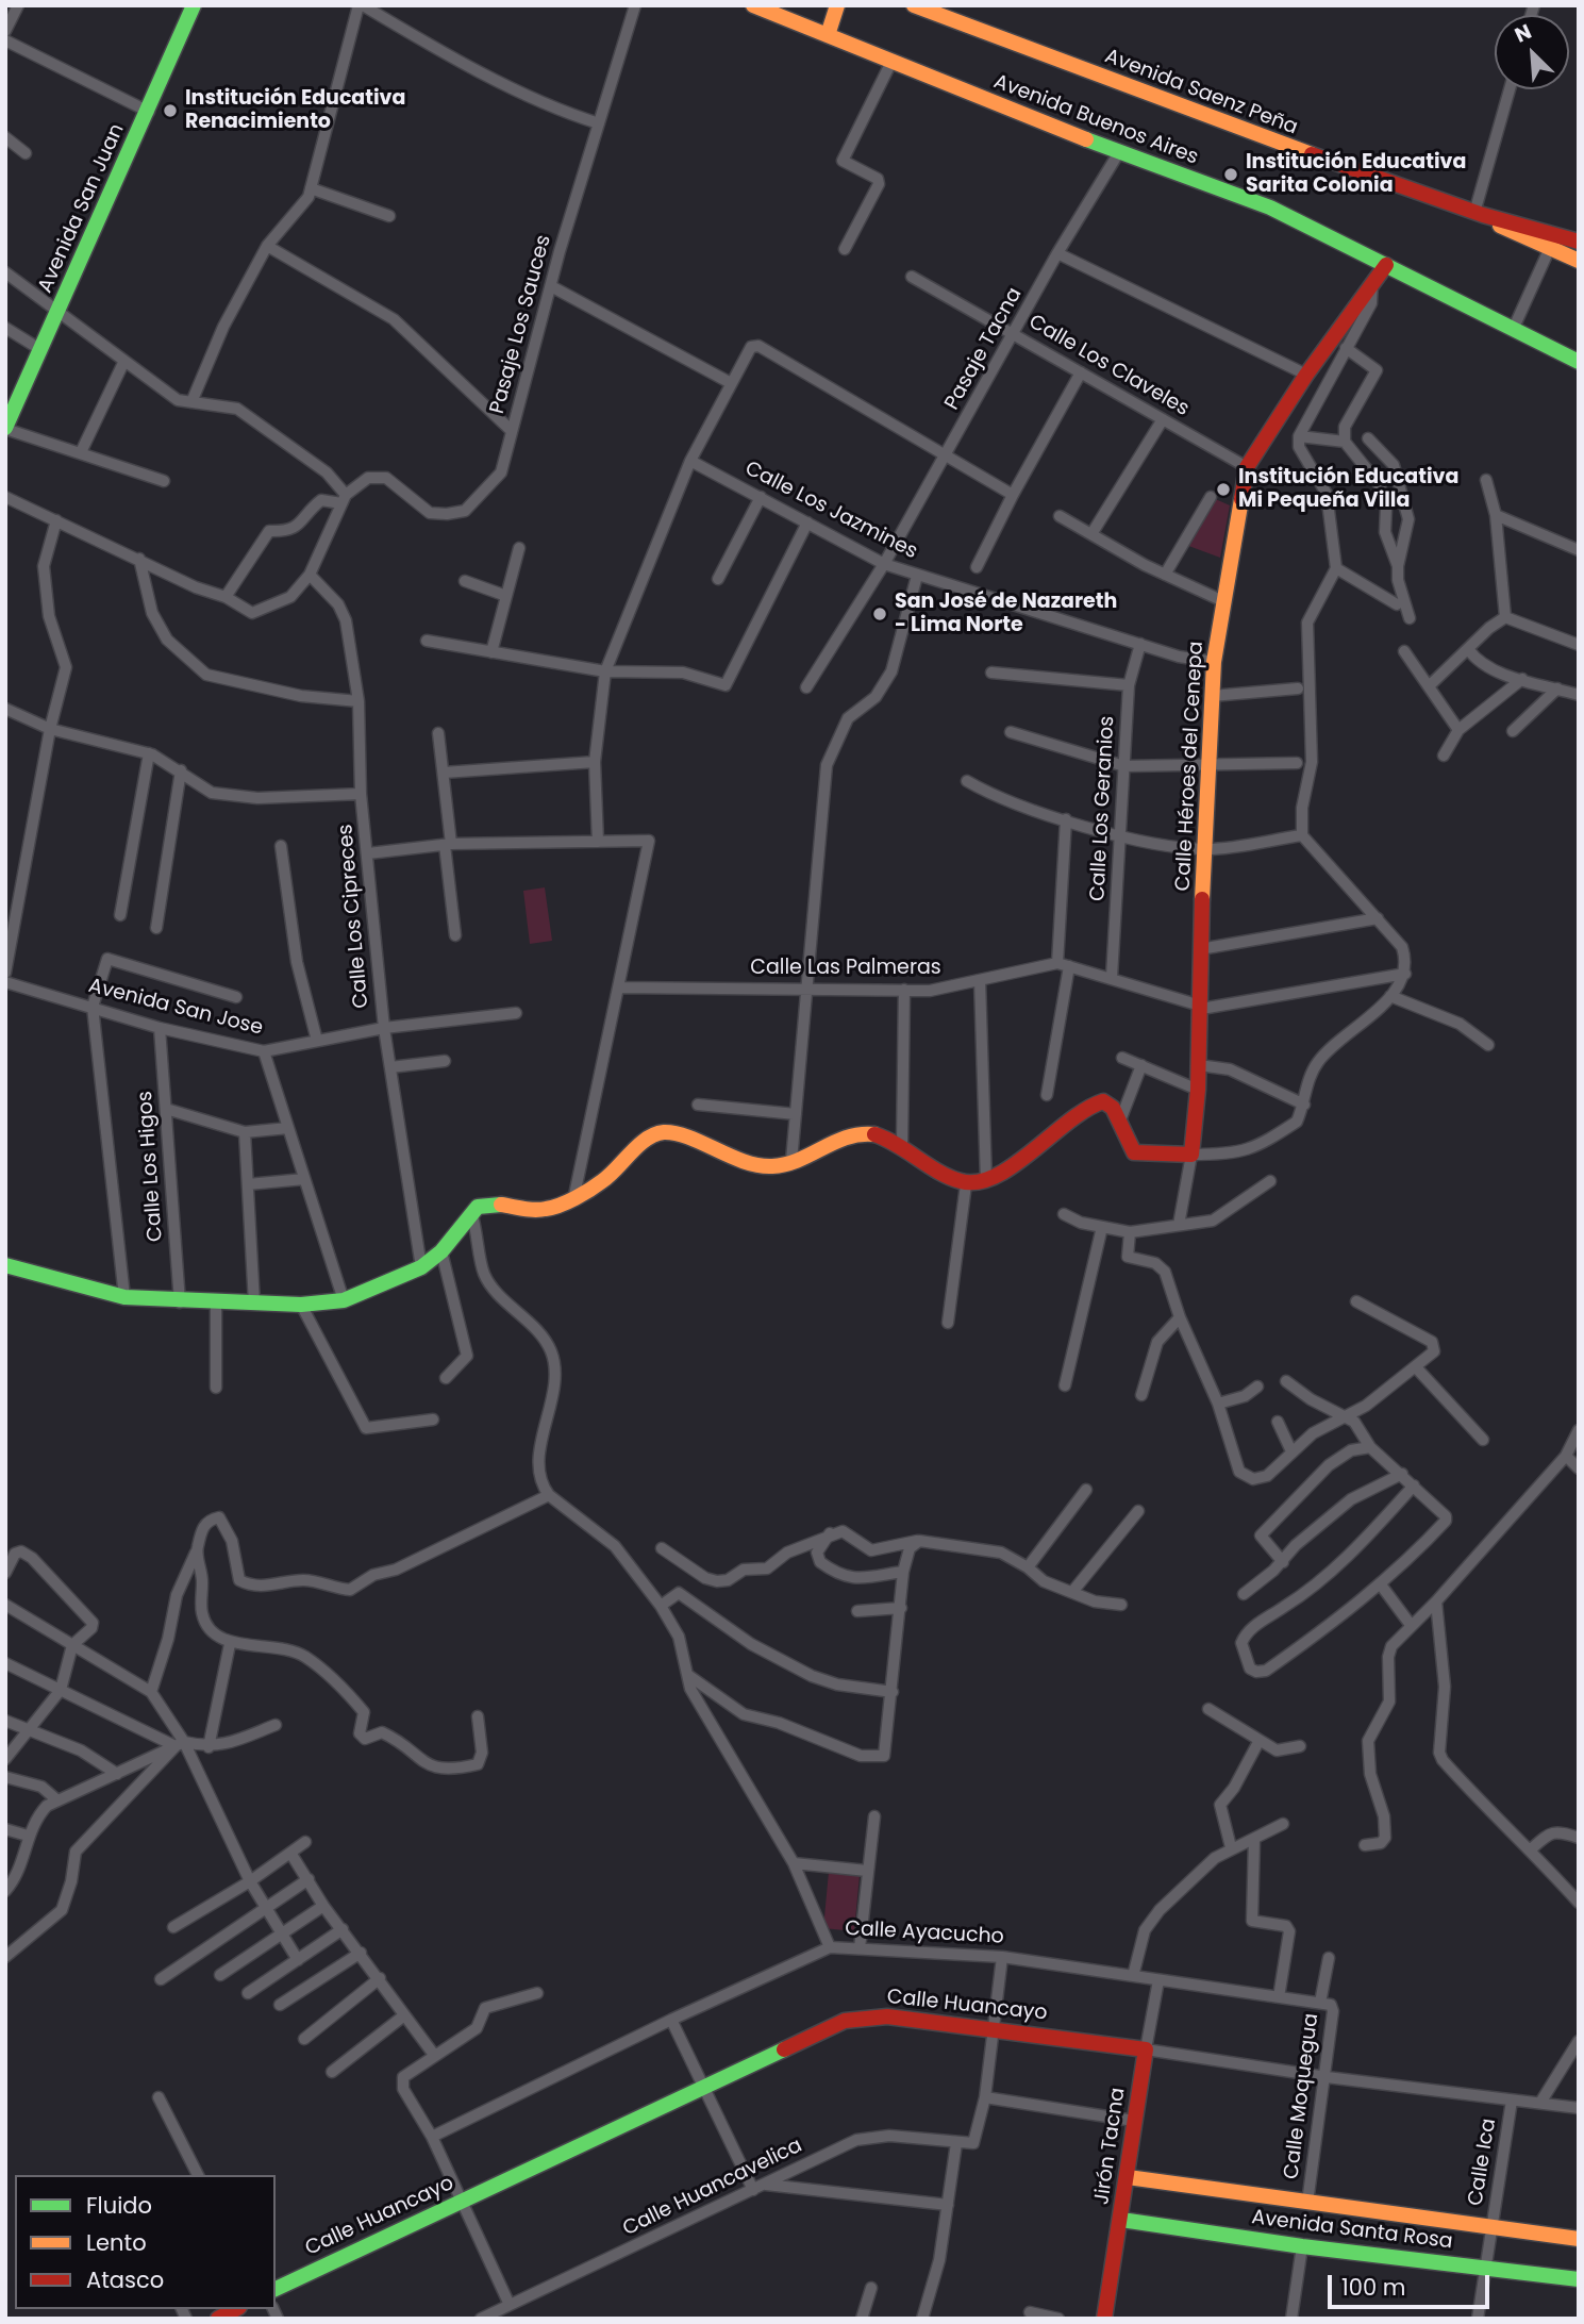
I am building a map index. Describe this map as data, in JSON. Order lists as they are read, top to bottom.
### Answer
{
  "streets": {
    "street": [
      "Avenida Saenz Peña",
      "Avenida Buenos Aires",
      "Avenida San Juan",
      "Pasaje Los Sauces",
      "Pasaje Tacna",
      "Calle Los Claveles",
      "Calle Los Jazmines",
      "Calle Héroes del Cenepa",
      "Calle Los Geranios",
      "Calle Los Cipreces",
      "Calle Las Palmeras",
      "Avenida San Jose",
      "Calle Los Higos",
      "Calle Ayacucho",
      "Calle Huancayo",
      "Calle Moquegua",
      "Jirón Tacna",
      "Calle Ica",
      "Calle Huancavelica",
      "Avenida Santa Rosa"
    ]
  },
  "crossings": [
    ["Avenida Buenos Aires", "Pasaje Tacna"],
    ["Avenida Buenos Aires", "Calle Héroes del Cenepa"],
    ["Pasaje Tacna", "Calle Los Claveles"],
    ["Pasaje Tacna", "Calle Los Jazmines"],
    ["Calle Los Claveles", "Calle Héroes del Cenepa"],
    ["Calle Los Jazmines", "Calle Héroes del Cenepa"],
    ["Calle Los Jazmines", "Calle Los Geranios"],
    ["Calle Héroes del Cenepa", "Calle Las Palmeras"],
    ["Calle Los Geranios", "Calle Las Palmeras"],
    ["Calle Los Cipreces", "Avenida San Jose"],
    ["Avenida San Jose", "Calle Los Higos"],
    ["Calle Ayacucho", "Calle Moquegua"],
    ["Calle Ayacucho", "Jirón Tacna"],
    ["Calle Huancayo", "Calle Moquegua"],
    ["Calle Huancayo", "Jirón Tacna"],
    ["Calle Huancayo", "Calle Ica"],
    ["Calle Moquegua", "Avenida Santa Rosa"],
    ["Jirón Tacna", "Avenida Santa Rosa"],
    ["Calle Ica", "Avenida Santa Rosa"]
  ],
  "places": [
    "Institución Educativa Renacimiento",
    "Institución Educativa Sarita Colonia",
    "Institución Educativa Mi Pequeña Villa",
    "San José de Nazareth - Lima Norte"
  ],
  "legend": ["Fluido", "Lento", "Atasco"],
  "scale_bar": "100 m",
  "north": "top left"
}
